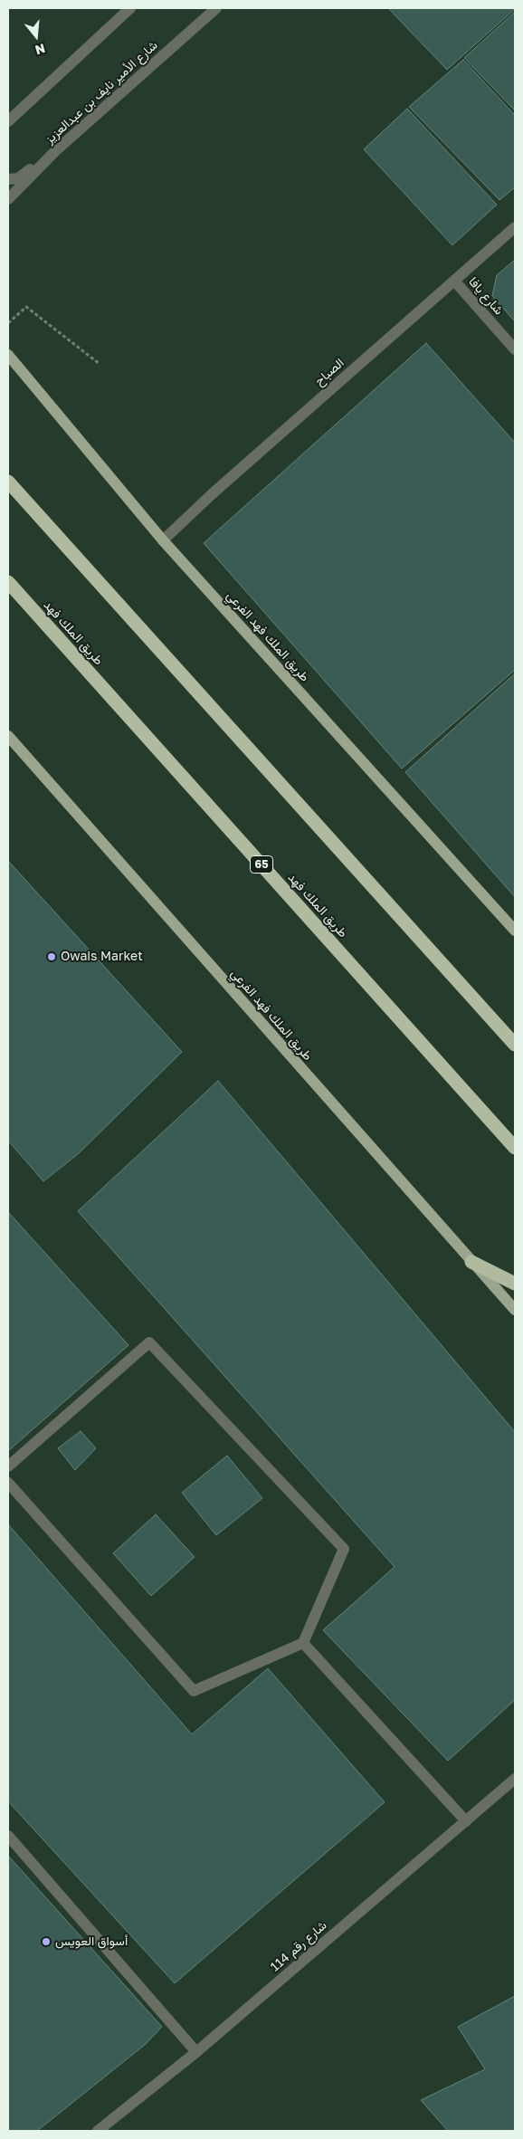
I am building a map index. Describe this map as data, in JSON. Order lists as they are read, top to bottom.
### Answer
{
  "streets": {
    "highway": ["طريق الملك فهد", "65"],
    "main road": ["طريق الملك فهد الفرعي"],
    "street": [
      "شارع الأمير نايف بن عبدالعزيز",
      "شارع يافا",
      "الصباح",
      "شارع رقم 114"
    ]
  },
  "crossings": [
    ["شارع يافا", "الصباح"],
    ["الصباح", "طريق الملك فهد الفرعي"]
  ],
  "places": ["Owais Market", "أسواق العويس"],
  "north": "bottom"
}
